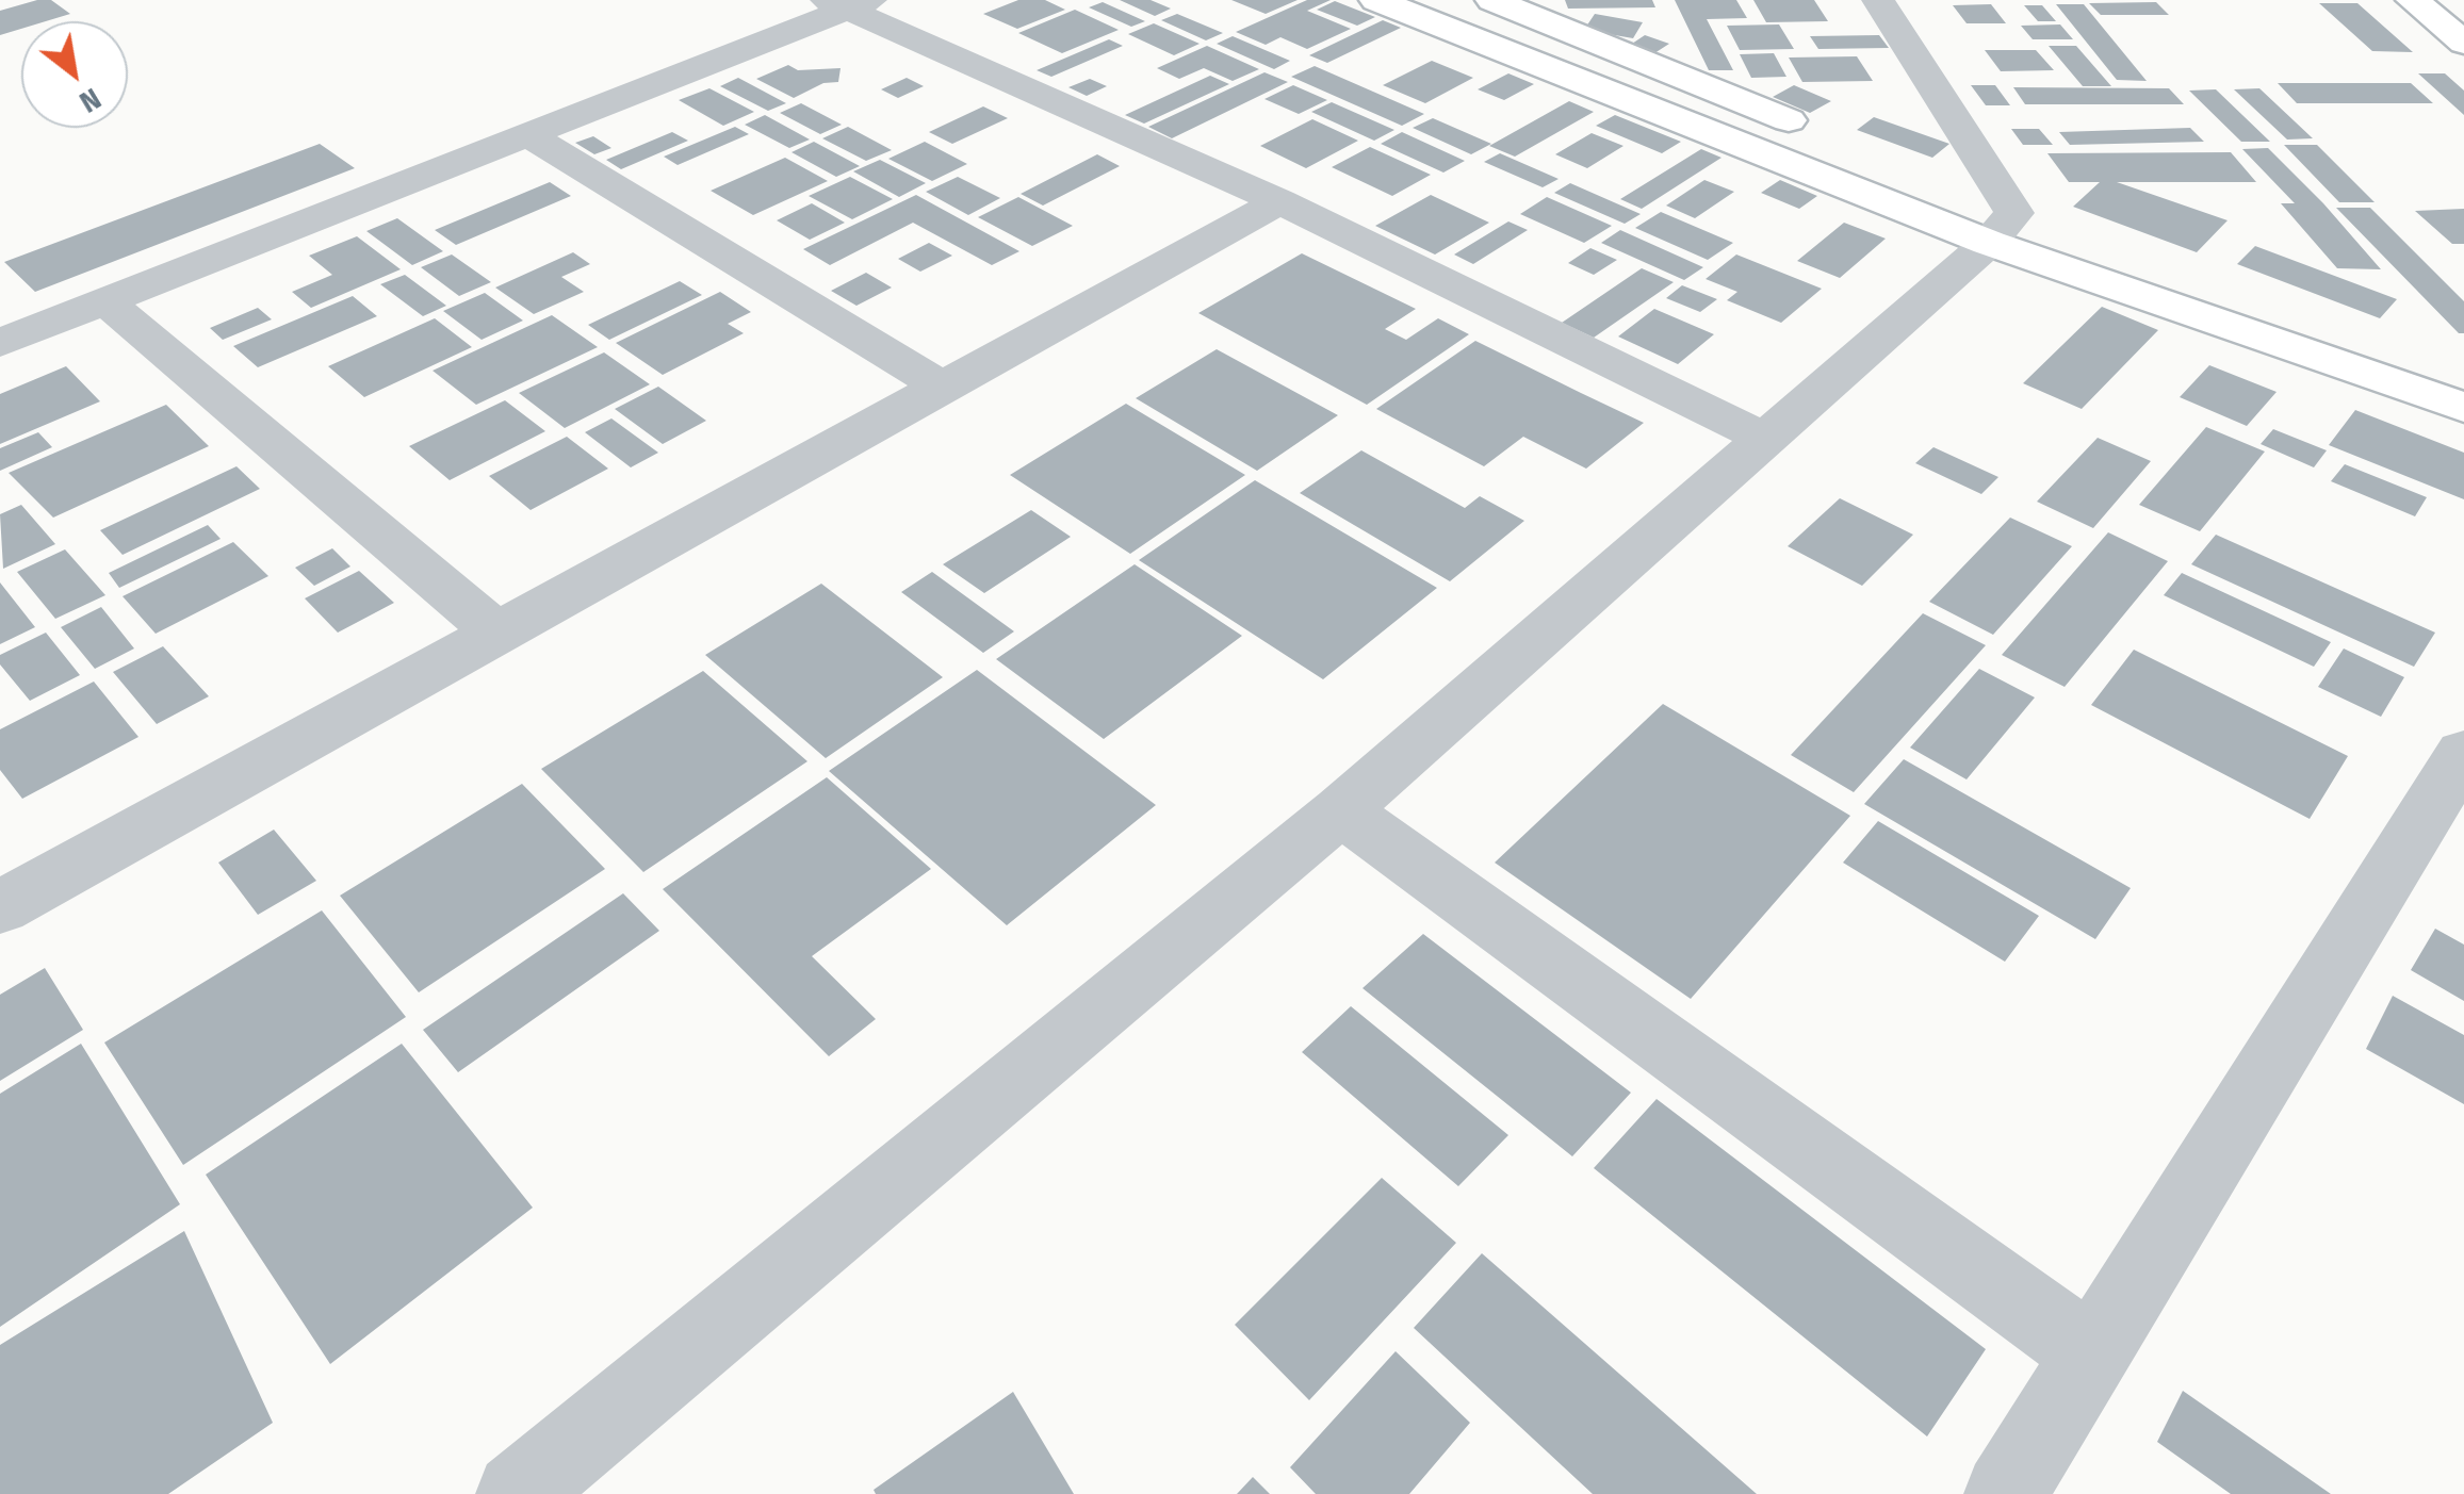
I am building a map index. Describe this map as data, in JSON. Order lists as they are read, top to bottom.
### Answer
{
  "north": "bottom right"
}
